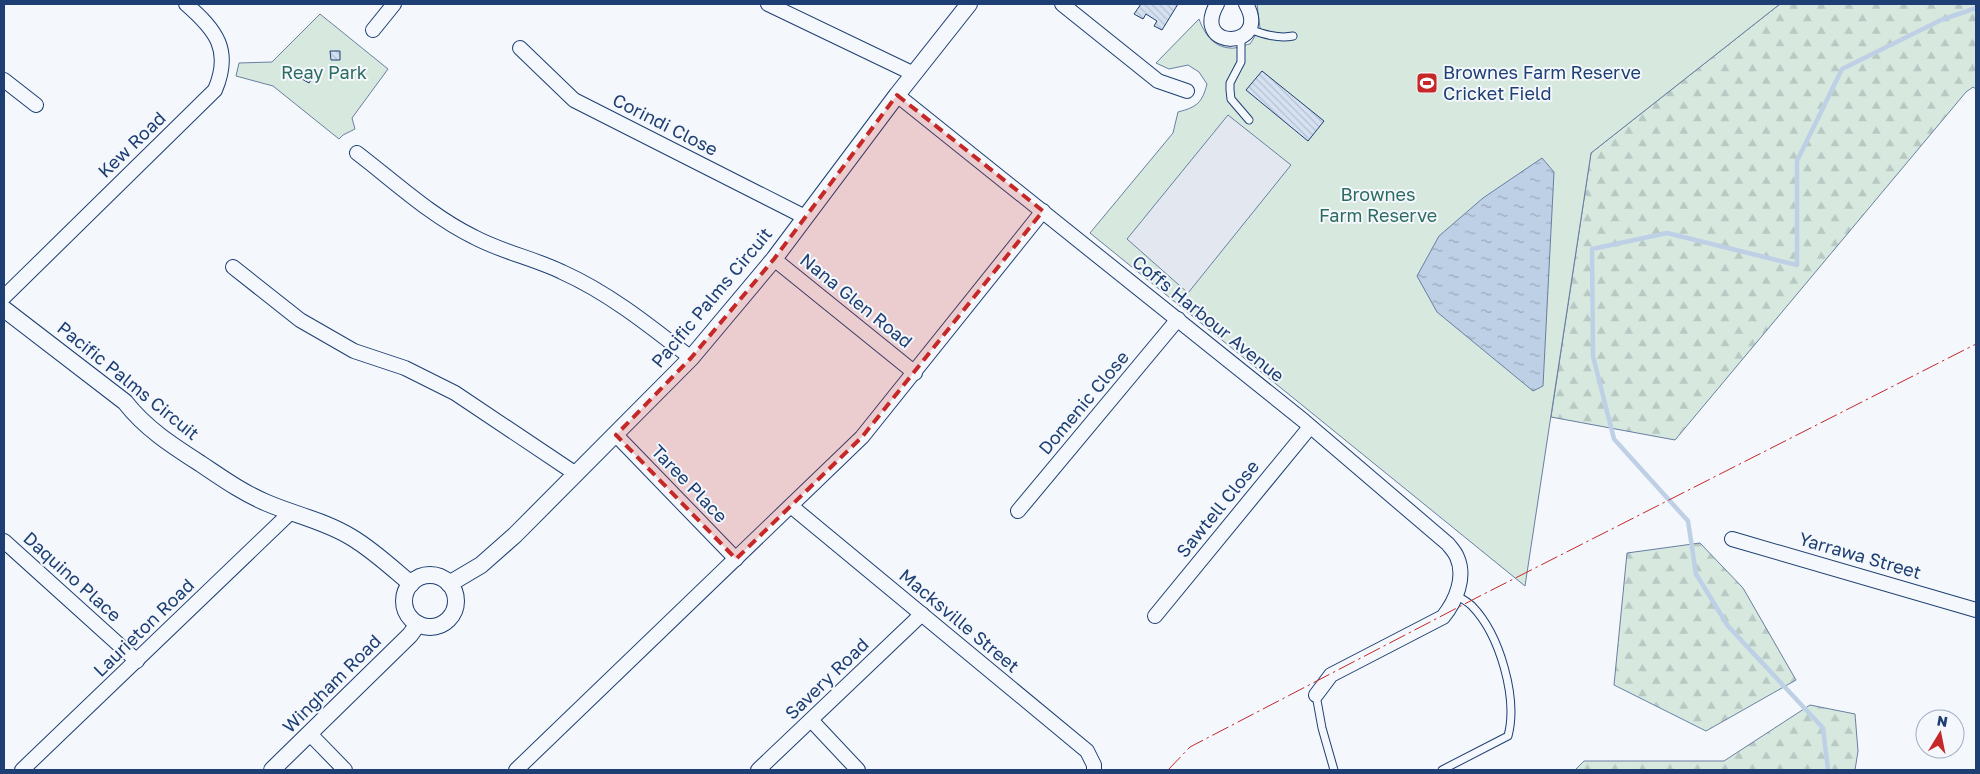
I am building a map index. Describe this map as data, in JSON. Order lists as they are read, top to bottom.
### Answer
{
  "streets": {
    "street": [
      "Corindi Close",
      "Kew Road",
      "Pacific Palms Circuit",
      "Nana Glen Road",
      "Coffs Harbour Avenue",
      "Domenic Close",
      "Taree Place",
      "Sawtell Close",
      "Yarrawa Street",
      "Daquino Place",
      "Macksville Street",
      "Laurieton Road",
      "Savery Road",
      "Wingham Road"
    ]
  },
  "crossings": [
    ["Corindi Close", "Pacific Palms Circuit"],
    ["Pacific Palms Circuit", "Nana Glen Road"],
    ["Pacific Palms Circuit", "Coffs Harbour Avenue"],
    ["Pacific Palms Circuit", "Taree Place"],
    ["Pacific Palms Circuit", "Laurieton Road"],
    ["Pacific Palms Circuit", "Wingham Road"],
    ["Coffs Harbour Avenue", "Domenic Close"],
    ["Coffs Harbour Avenue", "Sawtell Close"],
    ["Daquino Place", "Laurieton Road"],
    ["Macksville Street", "Savery Road"]
  ],
  "parks": ["Reay Park", "Brownes Farm Reserve"],
  "places": {
    "sports": ["Brownes Farm Reserve Cricket Field"]
  },
  "north": "top"
}
